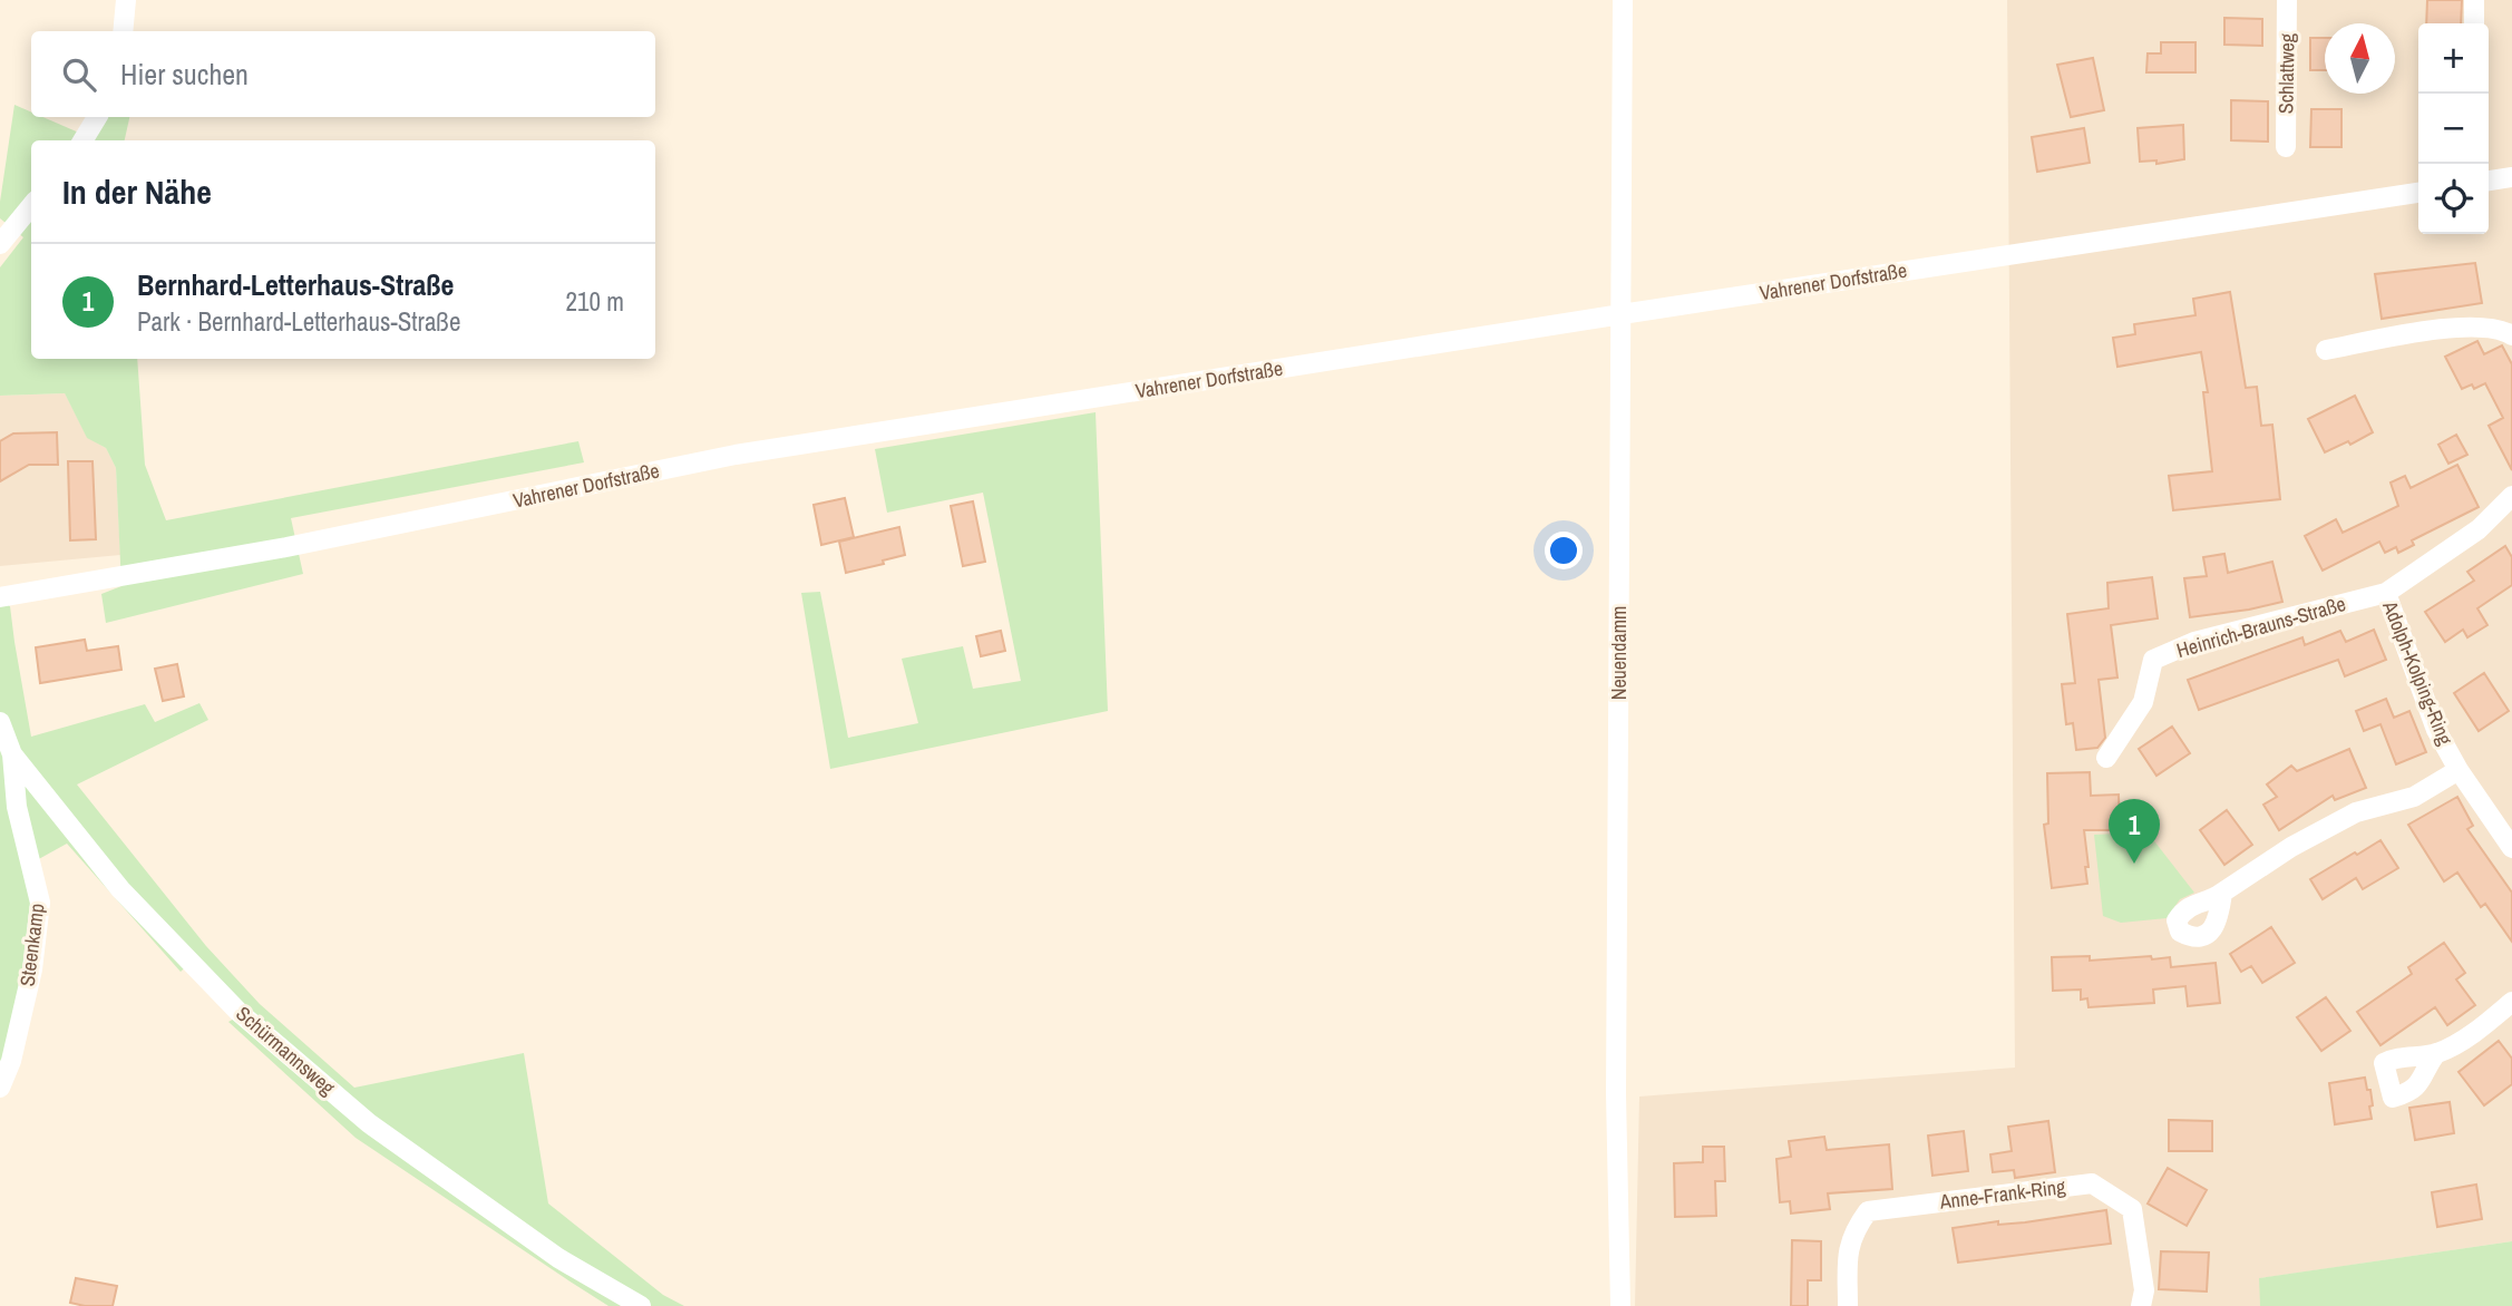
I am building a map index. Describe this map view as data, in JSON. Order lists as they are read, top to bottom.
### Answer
{
  "streets": {
    "street": [
      "Schlattweg",
      "Vahrener Dorfstraße",
      "Heinrich-Brauns-Straße",
      "Neuendamm",
      "Adolph-Kolping-Ring",
      "Steenkamp",
      "Schürmannsweg",
      "Anne-Frank-Ring"
    ]
  },
  "crossings": [
    ["Vahrener Dorfstraße", "Neuendamm"],
    ["Heinrich-Brauns-Straße", "Adolph-Kolping-Ring"],
    ["Steenkamp", "Schürmannsweg"]
  ],
  "north": "top",
  "page": {
    "map_buttons": ["+", "−"],
    "search": "Hier suchen",
    "heading": "In der Nähe",
    "list": [
      {
        "mark": "1",
        "name": "Bernhard-Letterhaus-Straße",
        "note": "Park · Bernhard-Letterhaus-Straße",
        "value": "210 m"
      }
    ],
    "pins": "1"
  }
}
